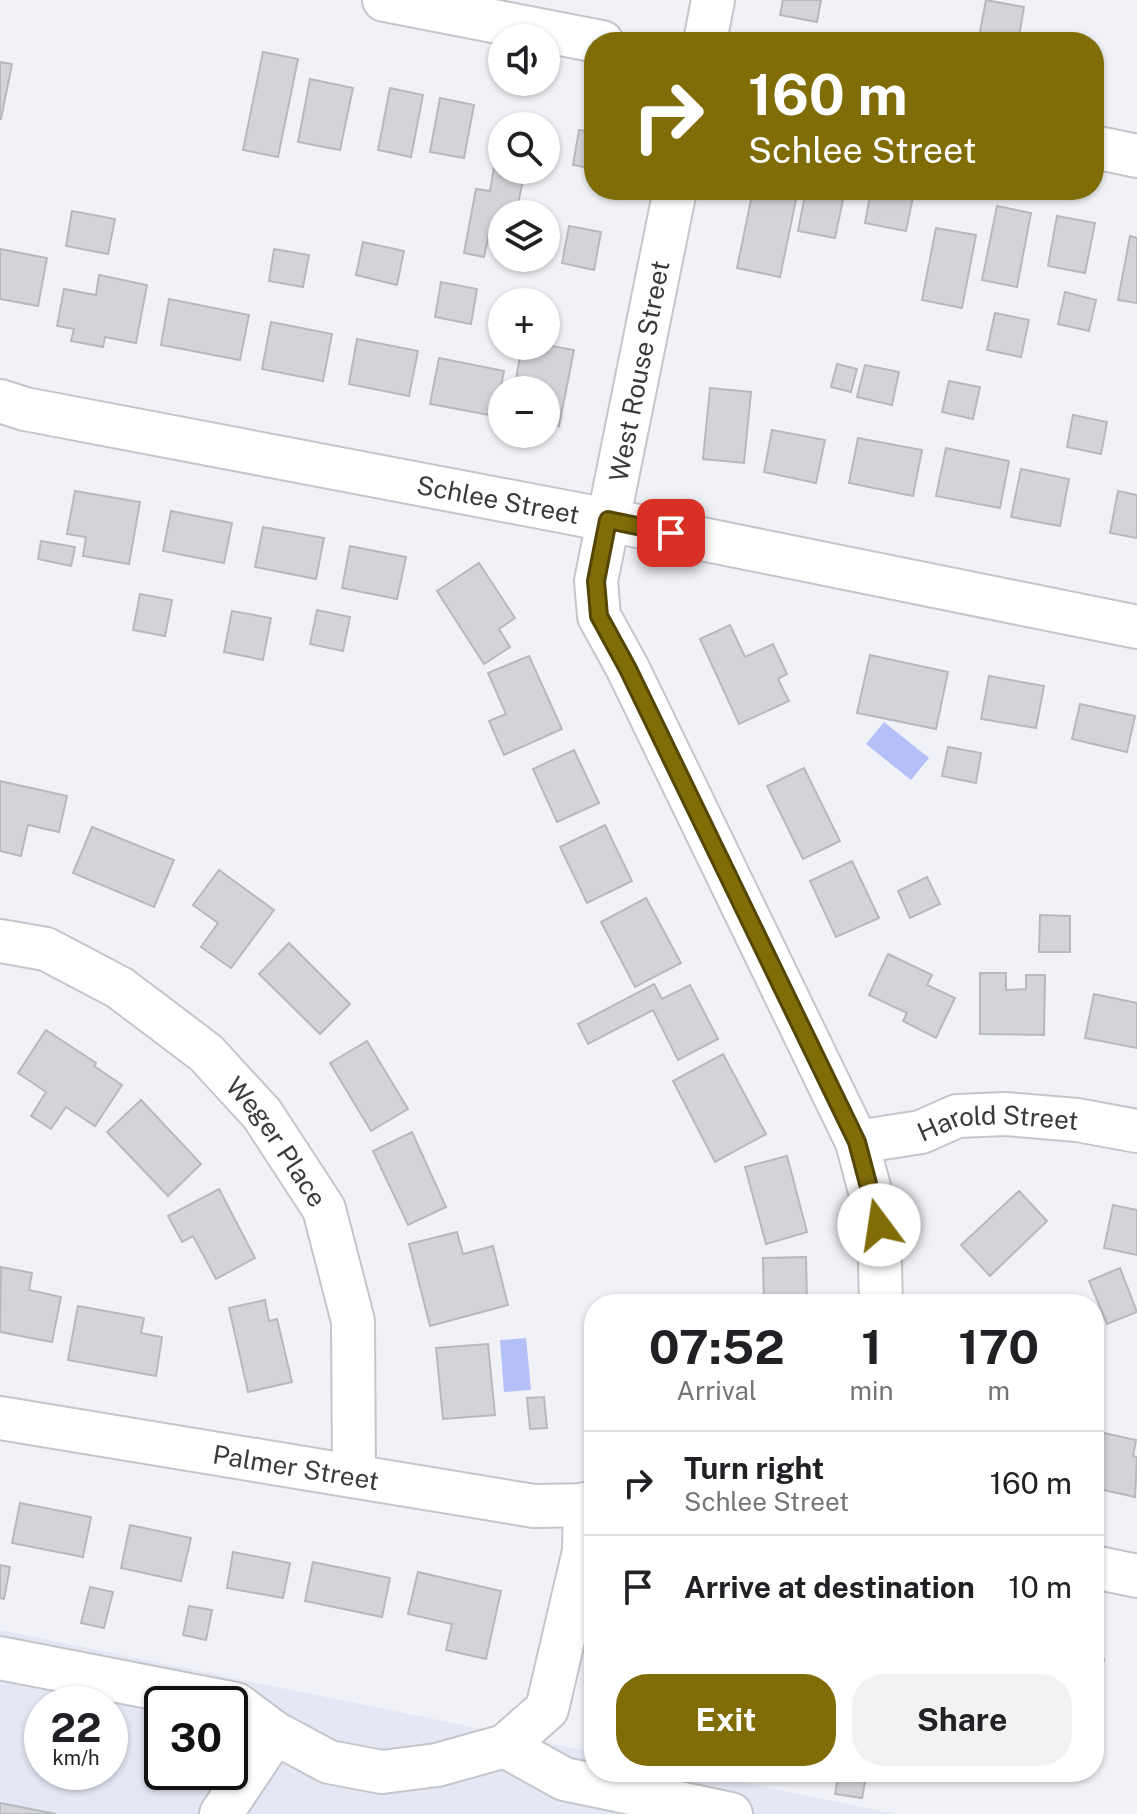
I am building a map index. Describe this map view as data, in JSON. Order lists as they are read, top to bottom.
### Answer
{
  "streets": {
    "street": [
      "West Rouse Street",
      "Schlee Street",
      "Harold Street",
      "Weger Place",
      "Palmer Street"
    ]
  },
  "crossings": [
    ["West Rouse Street", "Schlee Street"],
    ["West Rouse Street", "Harold Street"],
    ["Weger Place", "Palmer Street"]
  ],
  "page": {
    "map_buttons": ["+", "−"],
    "turn": ["160 m", "Schlee Street"],
    "eta": [
      "07:52",
      "Arrival",
      "1",
      "min",
      "170",
      "m"
    ],
    "list": [
      {
        "name": "Turn right",
        "note": "Schlee Street",
        "value": "160 m"
      },
      {
        "name": "Arrive at destination",
        "value": "10 m"
      }
    ],
    "buttons": ["Exit", "Share"],
    "speed": "22 km/h",
    "limit": "30"
  }
}
